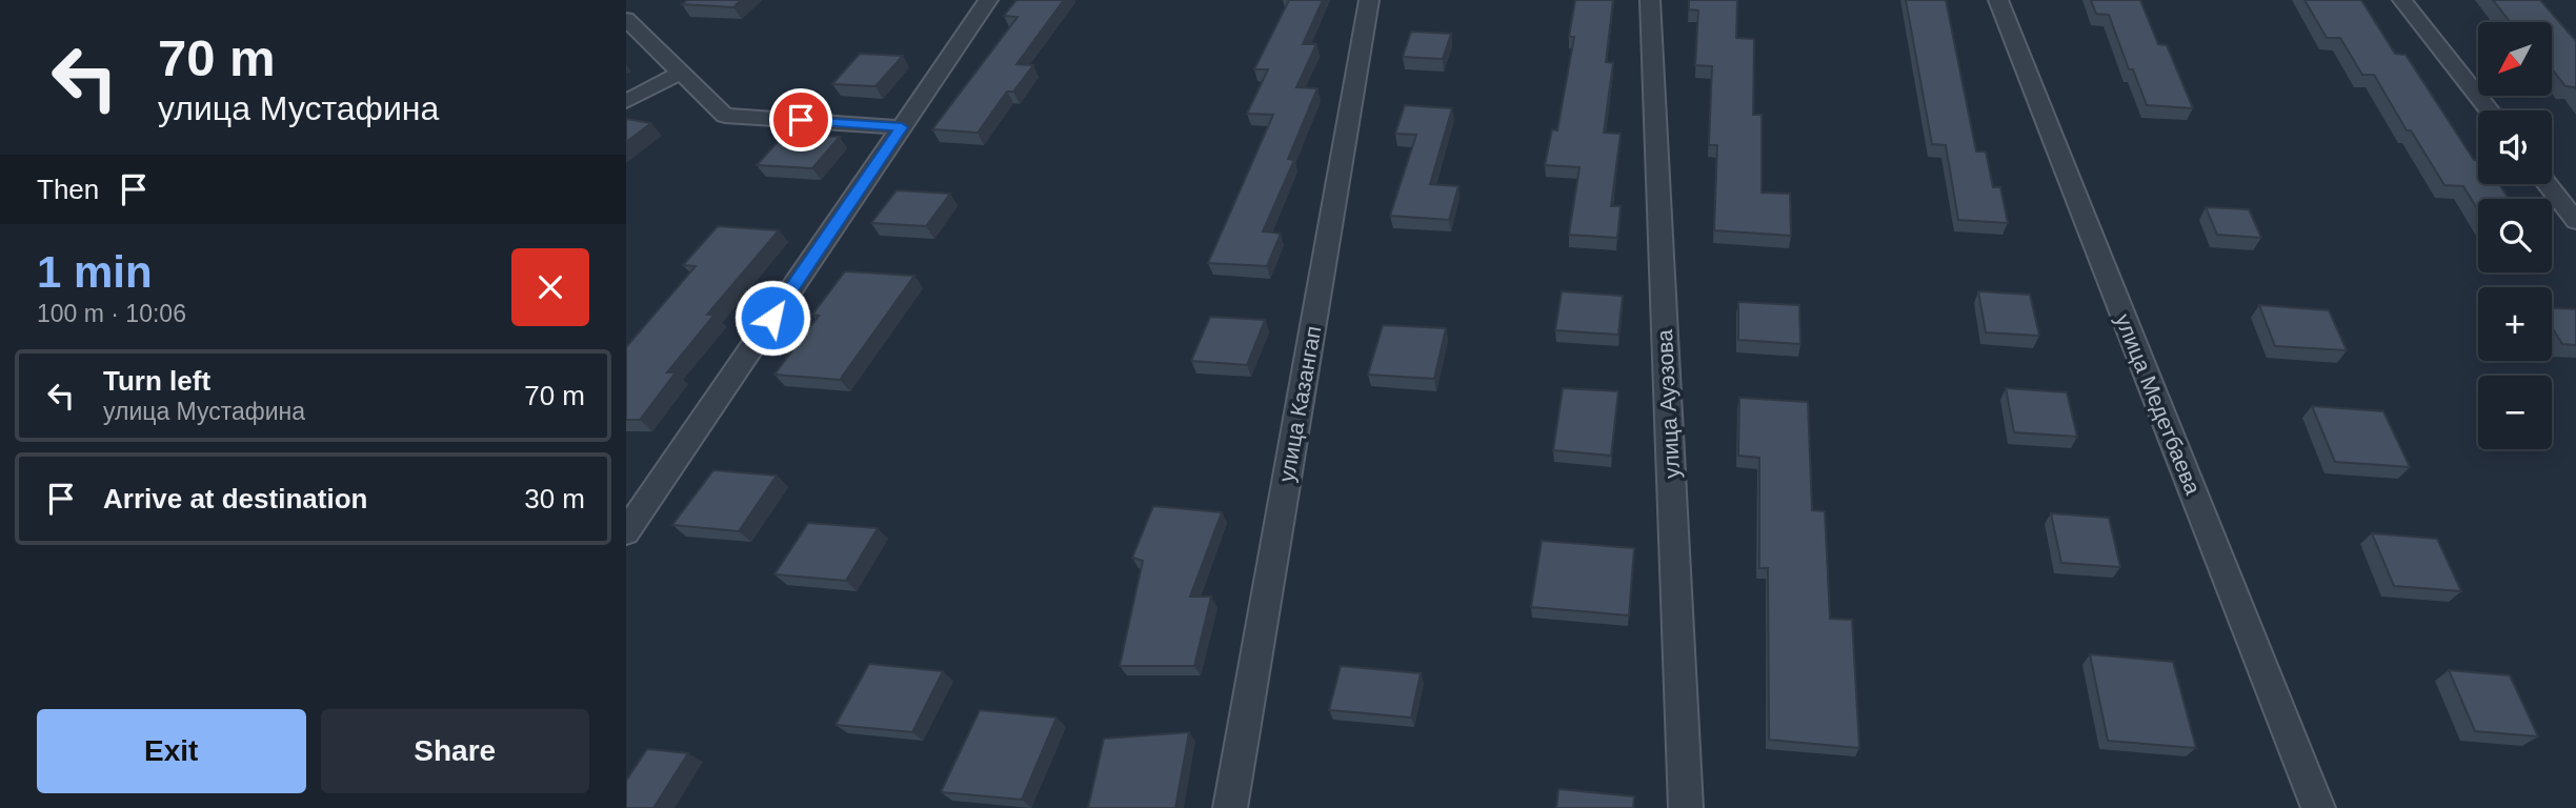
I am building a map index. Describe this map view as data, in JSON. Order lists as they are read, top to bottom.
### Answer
{
  "streets": {
    "street": ["улица Казангап", "улица Ауэзова", "улица Медетбаева"]
  },
  "north": "bottom left",
  "page": {
    "turn": ["70 m", "улица Мустафина"],
    "map_buttons": ["+", "−"],
    "then": "Then",
    "heading": ["1 min", "100 m · 10:06"],
    "list": [
      {
        "name": "Turn left",
        "note": "улица Мустафина",
        "value": "70 m"
      },
      {
        "name": "Arrive at destination",
        "value": "30 m"
      }
    ],
    "buttons": ["Exit", "Share"]
  }
}
